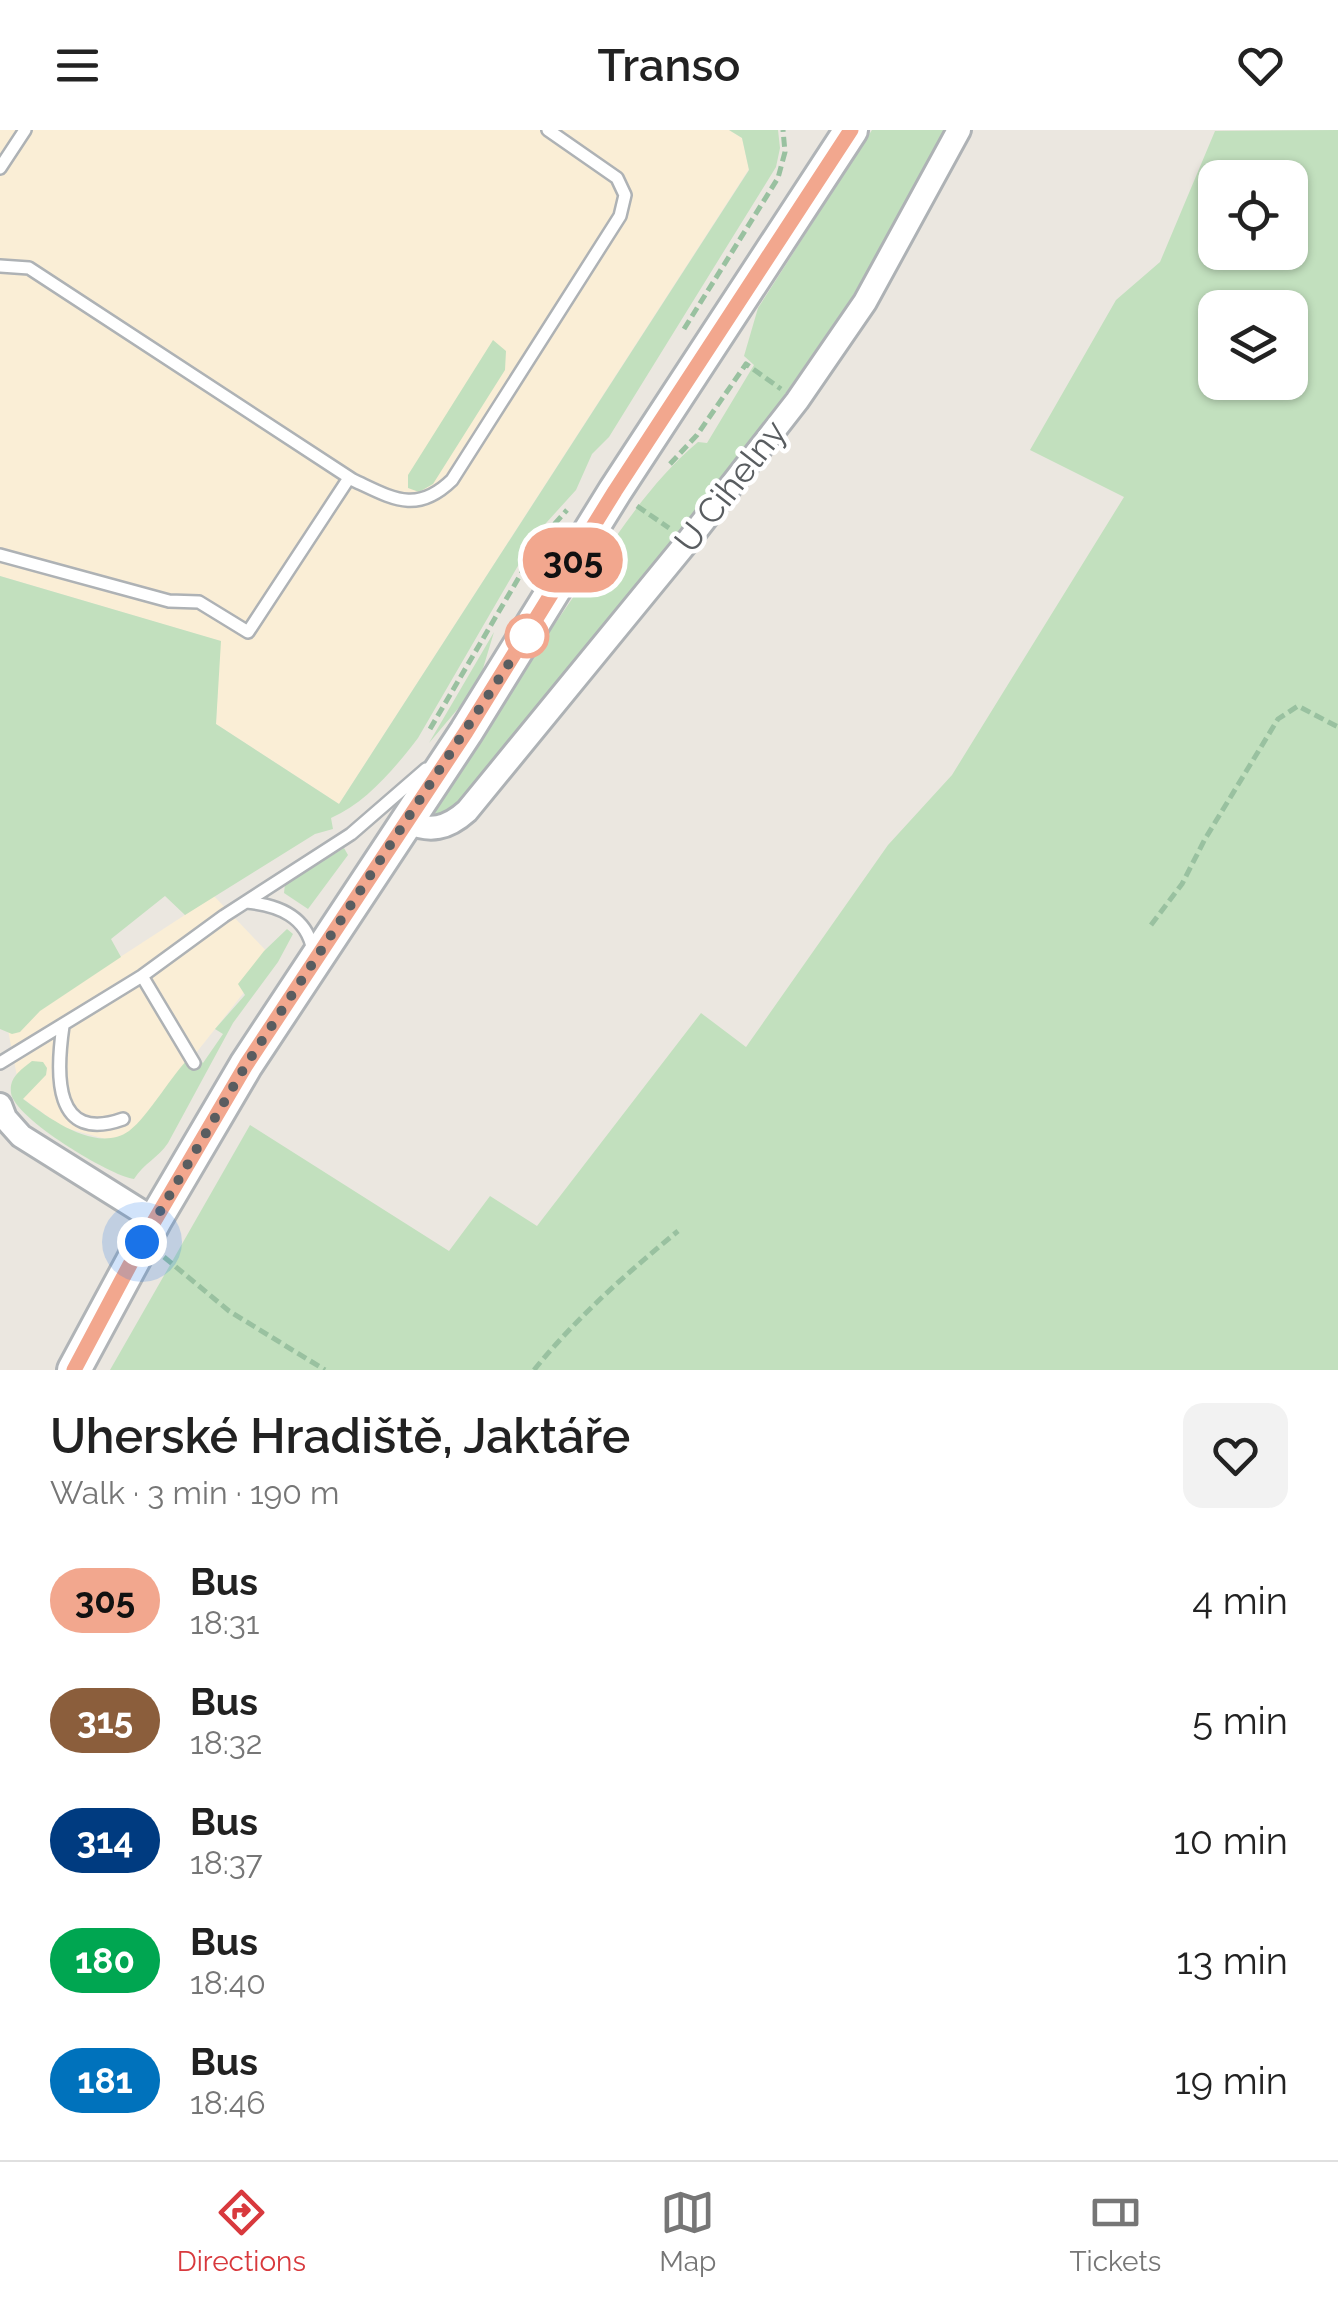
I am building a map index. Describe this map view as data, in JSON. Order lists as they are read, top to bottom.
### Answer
{
  "streets": {
    "street": ["U Cihelny"]
  },
  "lines": ["bus line 305"],
  "page": {
    "header": "Transo",
    "on_map": "305",
    "heading": ["Uherské Hradiště, Jaktáře", "Walk · 3 min · 190 m"],
    "list": [
      {
        "mark": "305",
        "name": "Bus",
        "note": "18:31",
        "value": "4 min"
      },
      {
        "mark": "315",
        "name": "Bus",
        "note": "18:32",
        "value": "5 min"
      },
      {
        "mark": "314",
        "name": "Bus",
        "note": "18:37",
        "value": "10 min"
      },
      {
        "mark": "180",
        "name": "Bus",
        "note": "18:40",
        "value": "13 min"
      },
      {
        "mark": "181",
        "name": "Bus",
        "note": "18:46",
        "value": "19 min"
      }
    ],
    "tabs": ["Directions", "Map", "Tickets"]
  }
}
